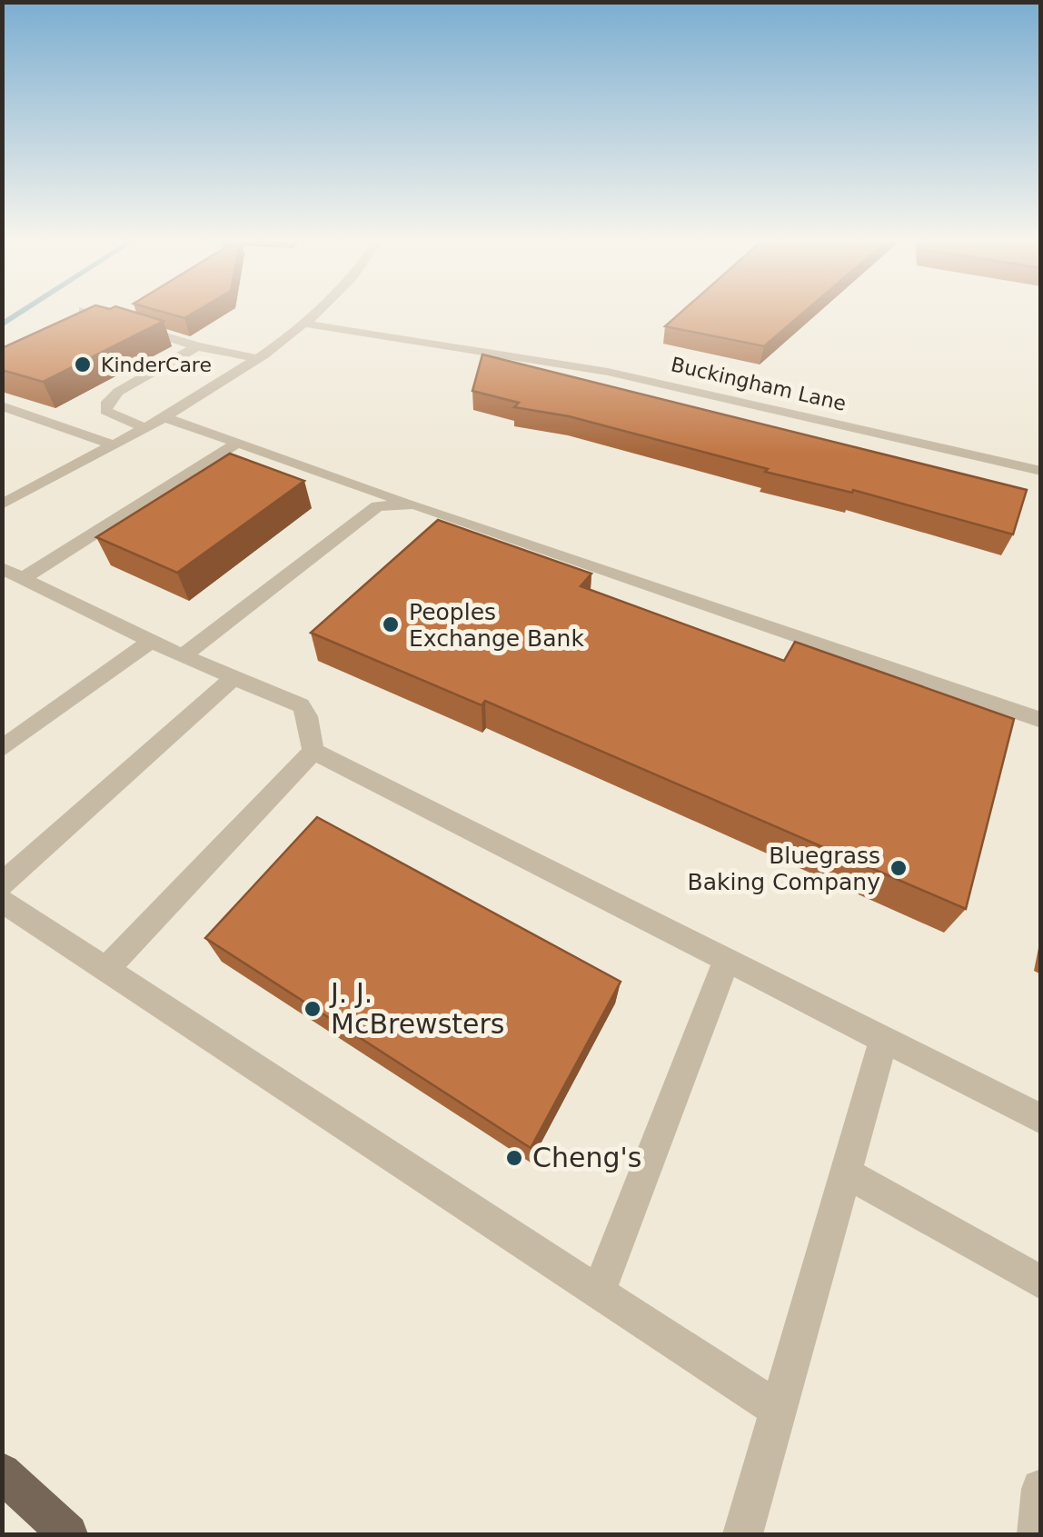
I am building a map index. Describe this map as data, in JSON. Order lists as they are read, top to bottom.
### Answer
{
  "streets": {
    "street": ["Buckingham Lane"]
  },
  "places": [
    "KinderCare",
    "Peoples Exchange Bank",
    "Bluegrass Baking Company",
    "J. J. McBrewsters",
    "Cheng's"
  ]
}
